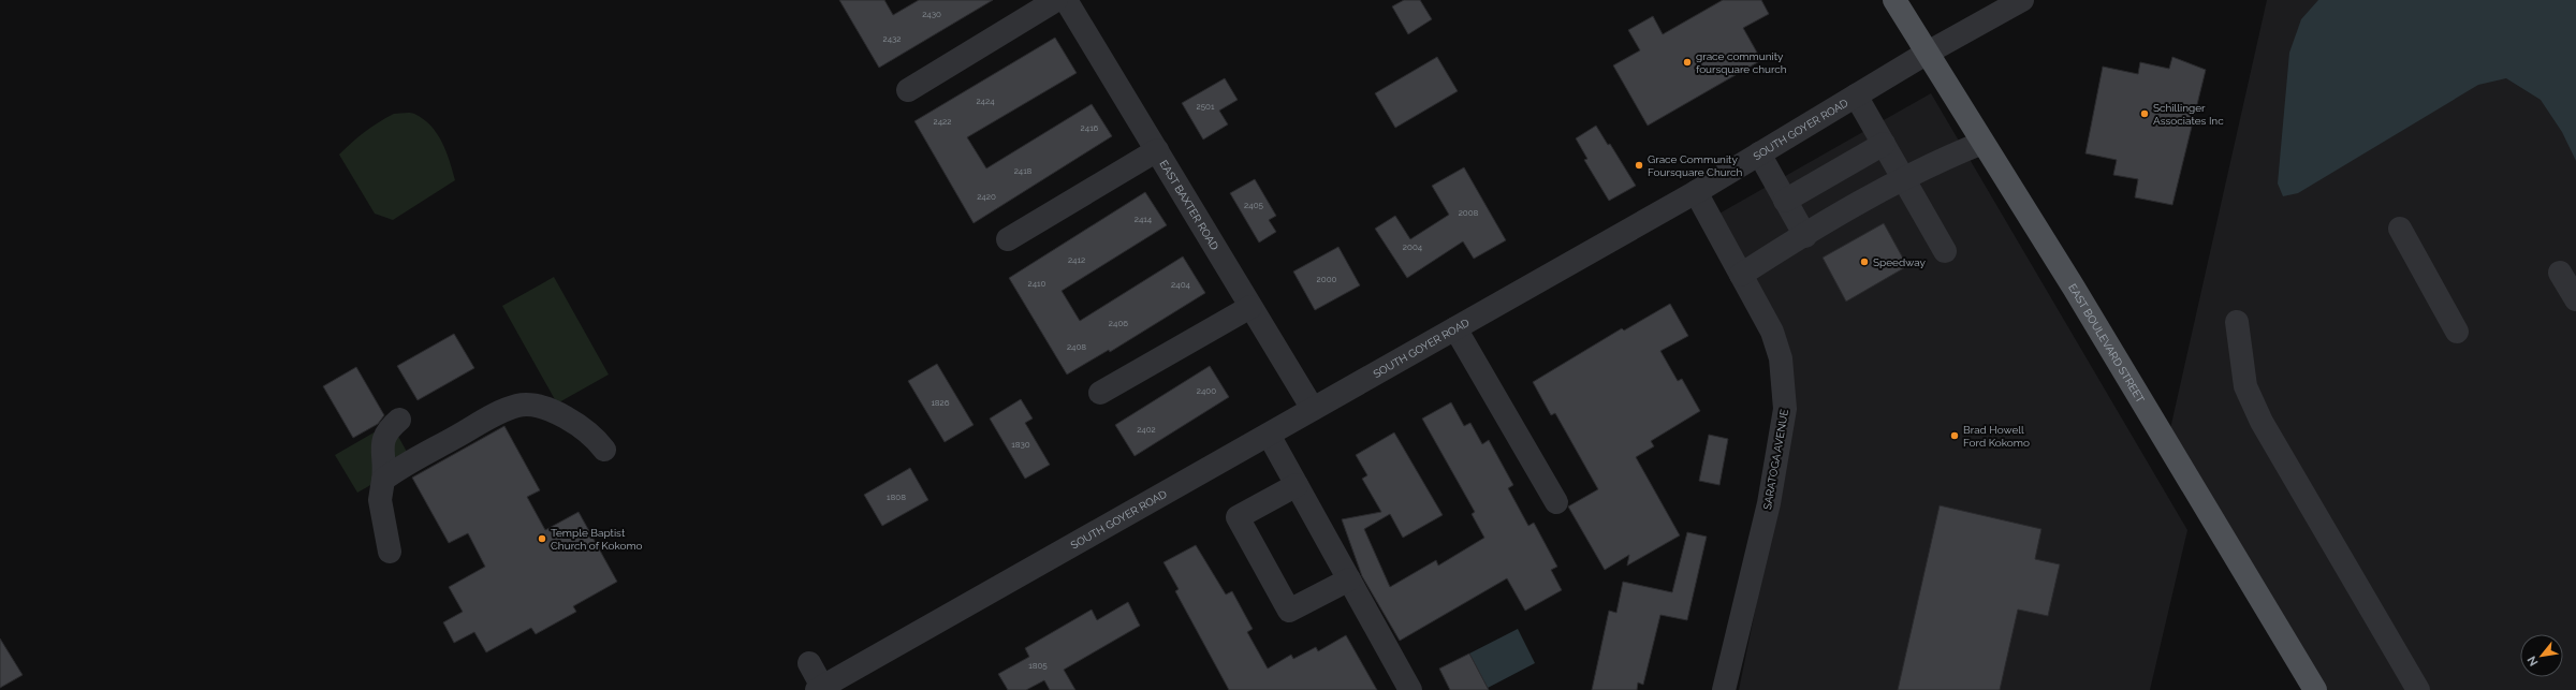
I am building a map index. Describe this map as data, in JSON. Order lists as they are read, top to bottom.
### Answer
{
  "streets": {
    "main road": ["EAST BOULEVARD STREET"],
    "street": ["SOUTH GOYER ROAD", "EAST BAXTER ROAD", "SARATOGA AVENUE"]
  },
  "crossings": [
    ["SOUTH GOYER ROAD", "EAST BAXTER ROAD"],
    ["SOUTH GOYER ROAD", "EAST BOULEVARD STREET"],
    ["SOUTH GOYER ROAD", "SARATOGA AVENUE"]
  ],
  "places": [
    "grace community foursquare church",
    "Schillinger Associates Inc",
    "Grace Community Foursquare Church",
    "Speedway",
    "Brad Howell Ford Kokomo",
    "Temple Baptist Church of Kokomo"
  ],
  "house_numbers": [
    "2430",
    "2432",
    "2424",
    "2501",
    "2422",
    "2416",
    "2418",
    "2420",
    "2405",
    "2008",
    "2414",
    "2004",
    "2412",
    "2000",
    "2410",
    "2404",
    "2406",
    "2408",
    "2400",
    "1826",
    "2402",
    "1830",
    "1808",
    "1805"
  ],
  "north": "bottom left"
}
